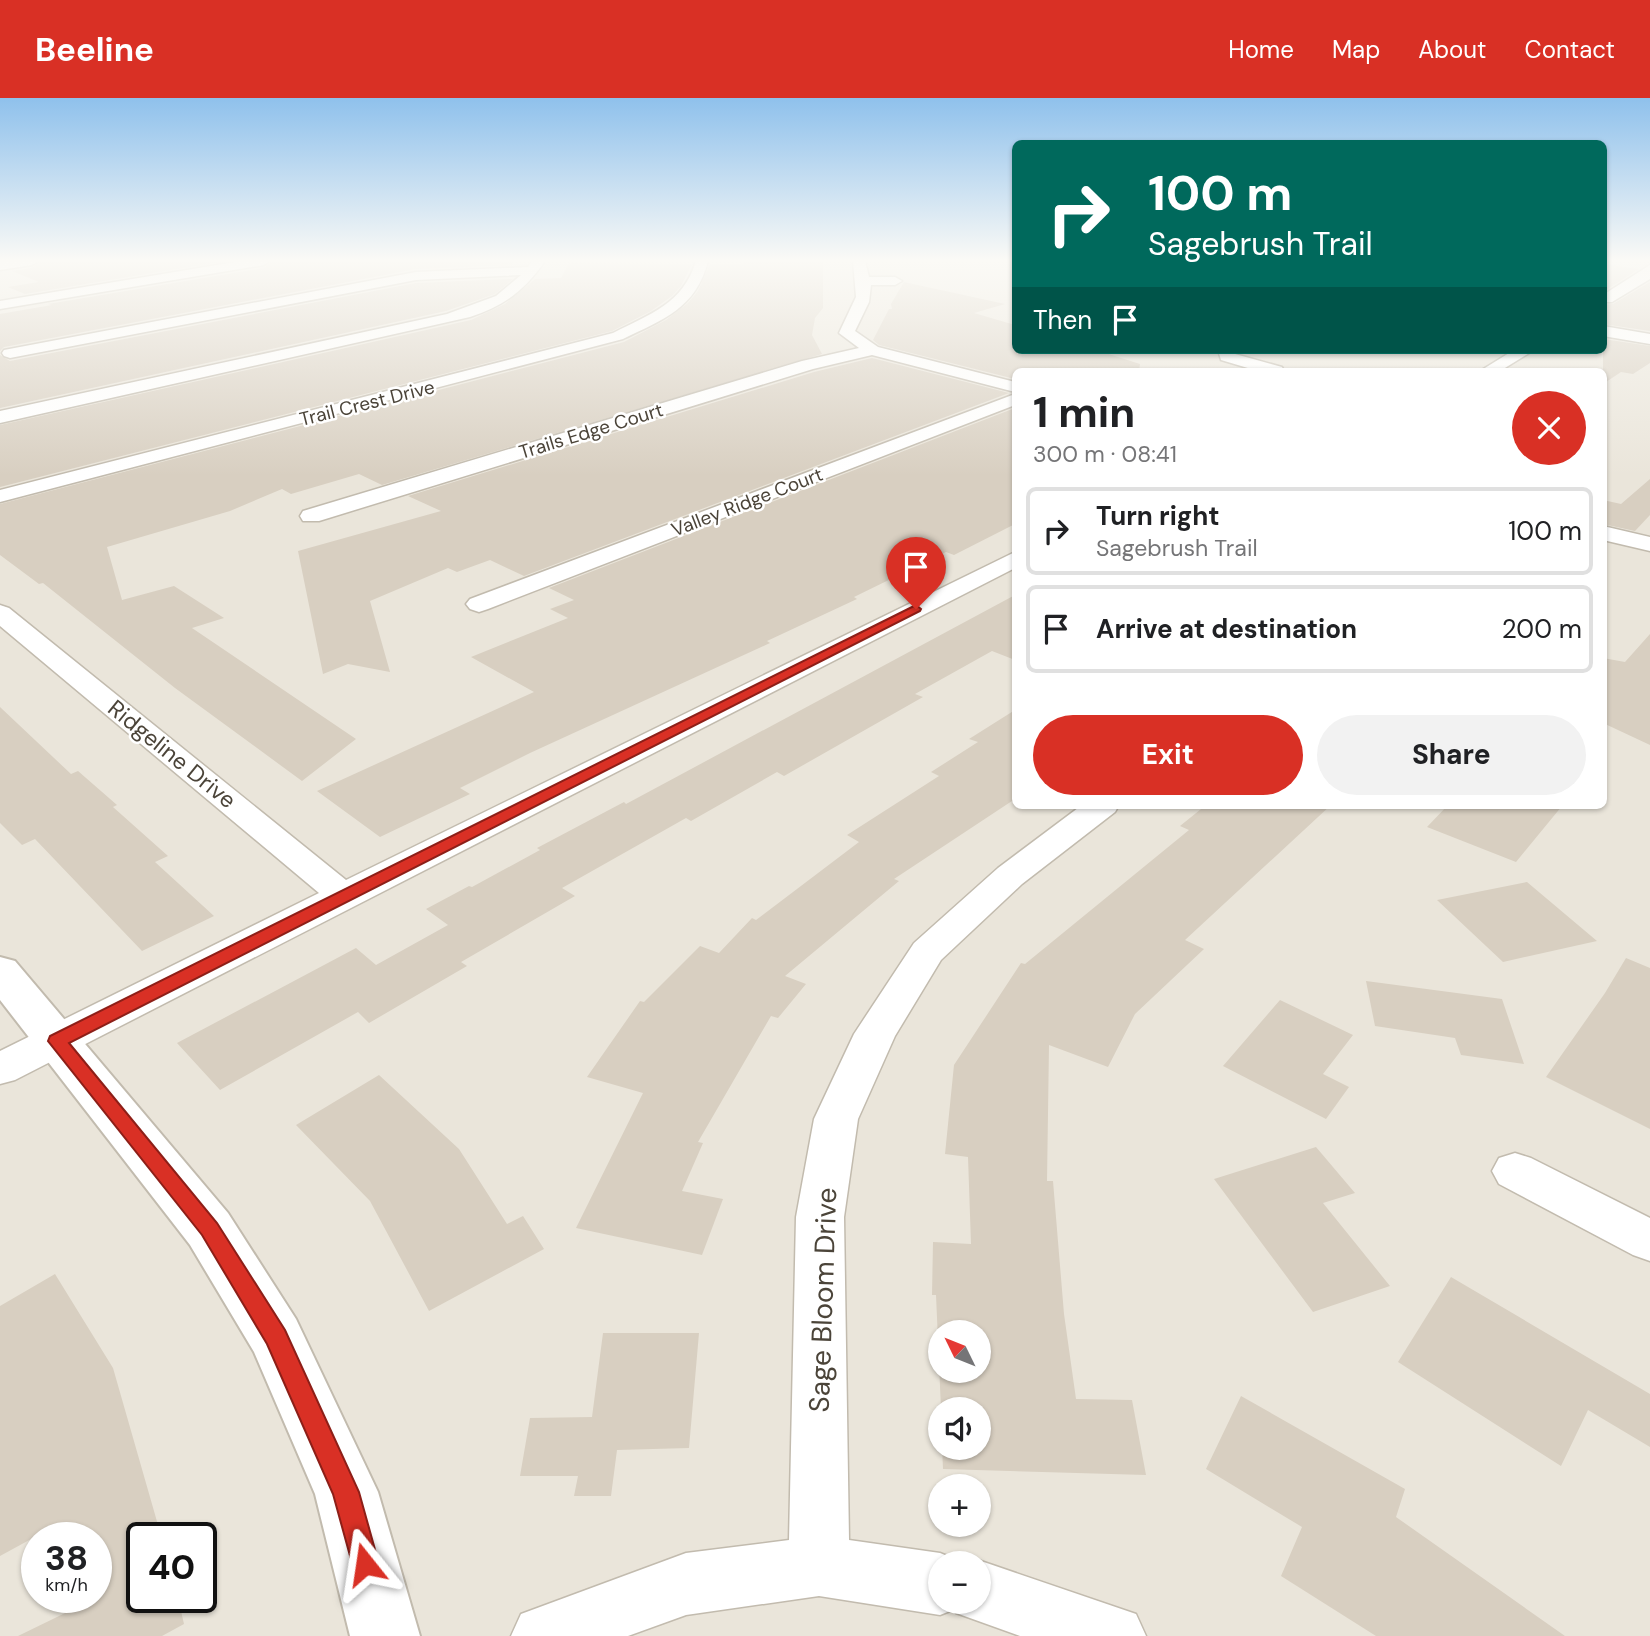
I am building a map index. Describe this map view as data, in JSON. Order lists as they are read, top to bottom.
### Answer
{
  "streets": {
    "street": [
      "Trail Crest Drive",
      "Trails Edge Court",
      "Valley Ridge Court",
      "Ridgeline Drive",
      "Sage Bloom Drive"
    ]
  },
  "north": "top left",
  "page": {
    "header": "Beeline",
    "nav": [
      "Home",
      "Map",
      "About",
      "Contact"
    ],
    "turn": ["100 m", "Sagebrush Trail"],
    "then": "Then",
    "heading": ["1 min", "300 m · 08:41"],
    "list": [
      {
        "name": "Turn right",
        "note": "Sagebrush Trail",
        "value": "100 m"
      },
      {
        "name": "Arrive at destination",
        "value": "200 m"
      }
    ],
    "buttons": ["Exit", "Share"],
    "map_buttons": ["+", "−"],
    "speed": "38 km/h",
    "limit": "40"
  }
}
